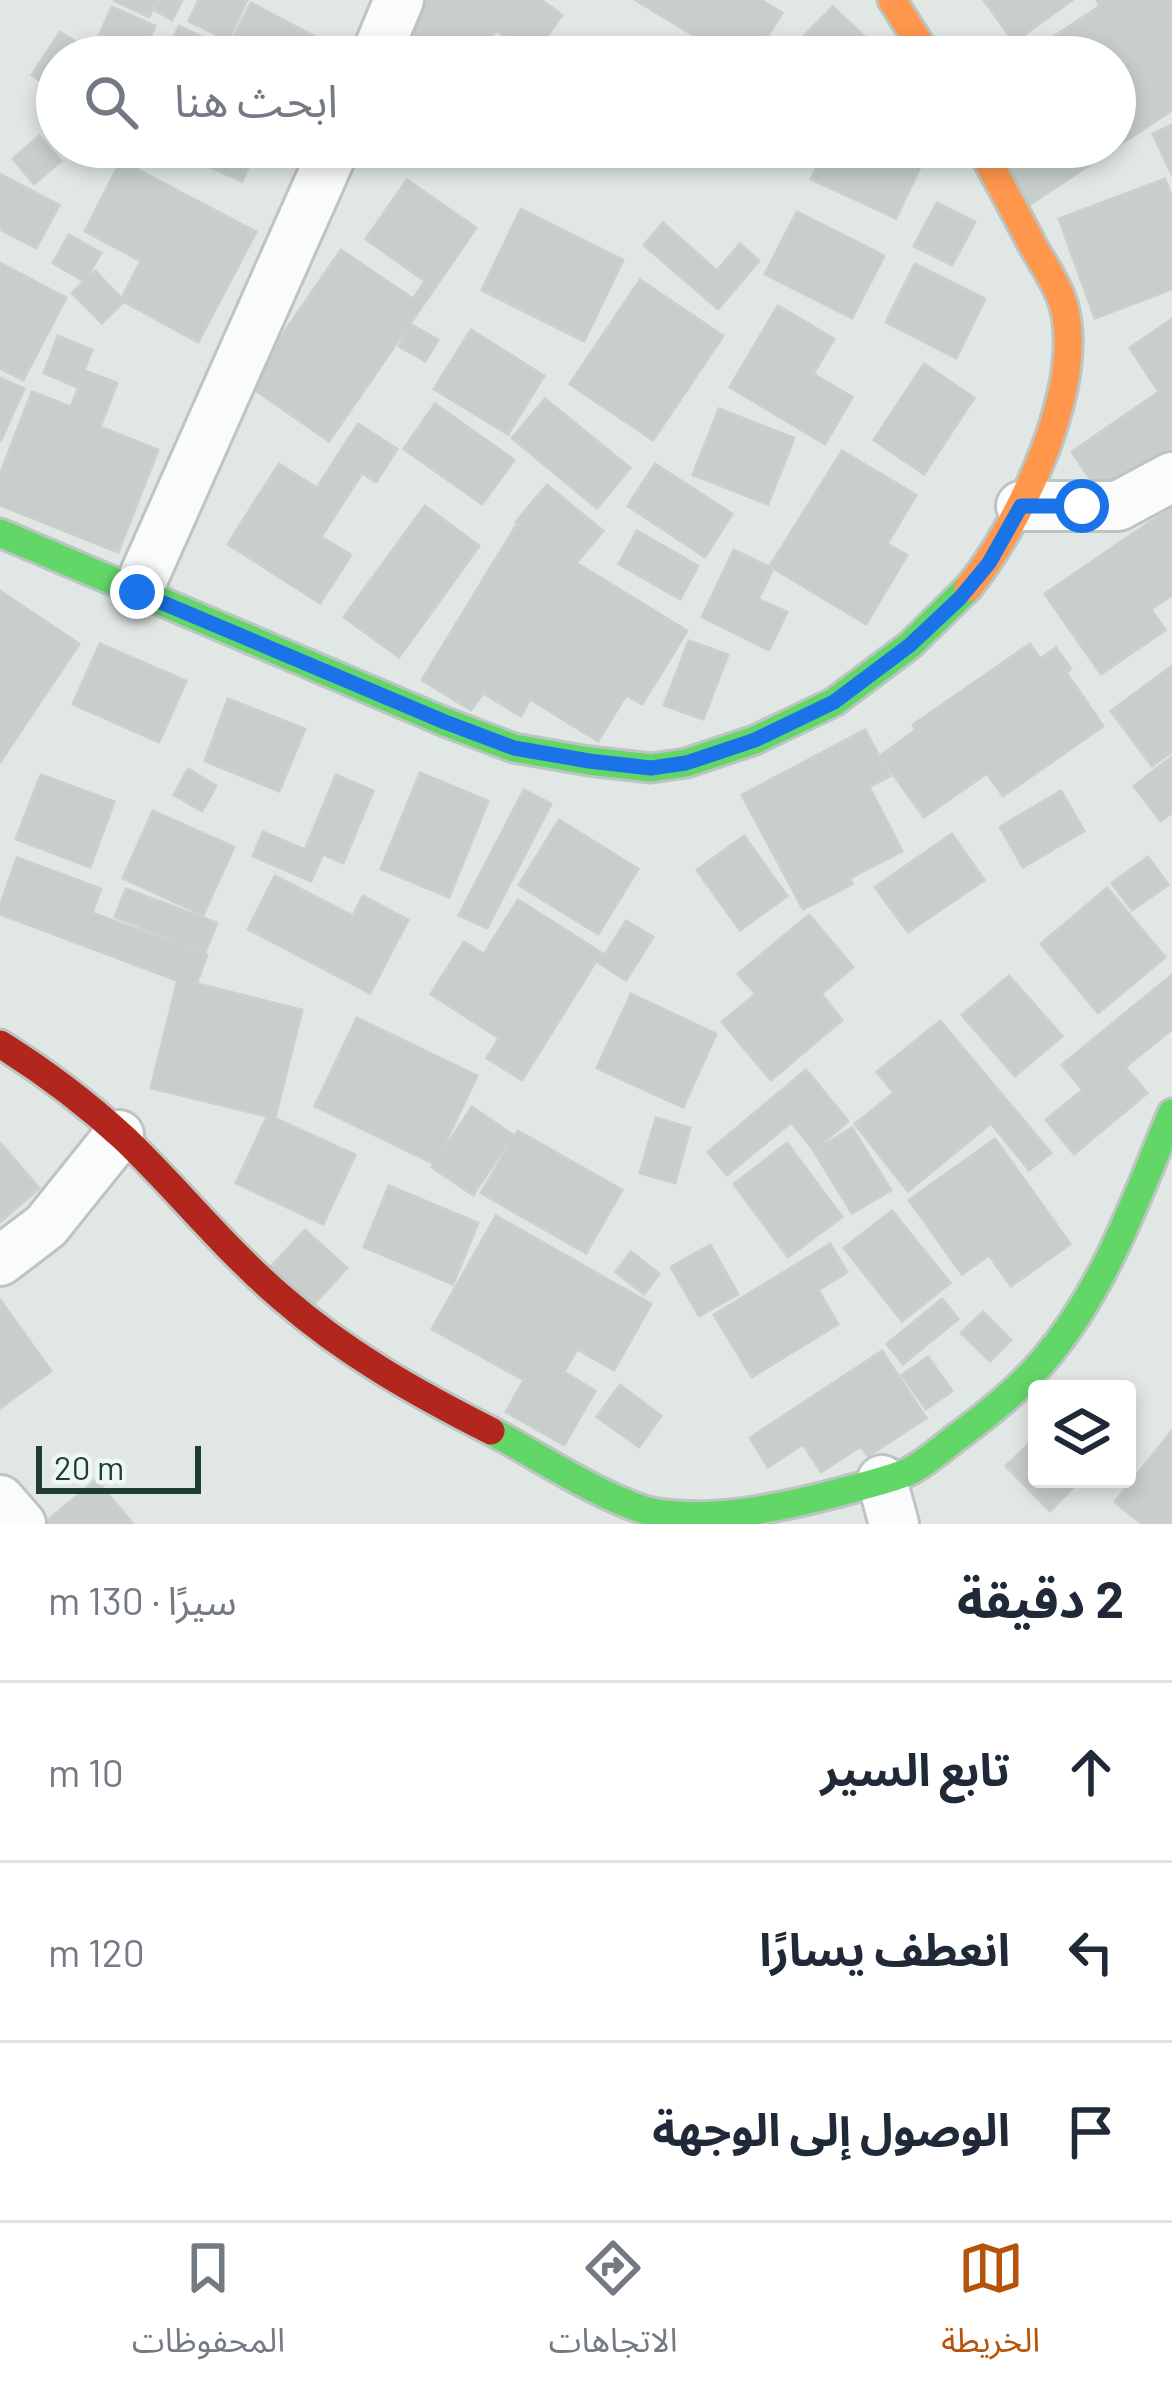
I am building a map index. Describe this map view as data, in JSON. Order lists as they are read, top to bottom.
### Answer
{
  "scale_bar": "20 m",
  "page": {
    "search": "ابحث هنا",
    "scale": "20 m",
    "heading": ["2 دقيقة", "سيرًا · 130 m"],
    "list": [
      ["تابع السير", "10 m"],
      ["انعطف يسارًا", "120 m"],
      "الوصول إلى الوجهة"
    ],
    "nav": ["الخريطة", "الاتجاهات", "المحفوظات"]
  }
}
